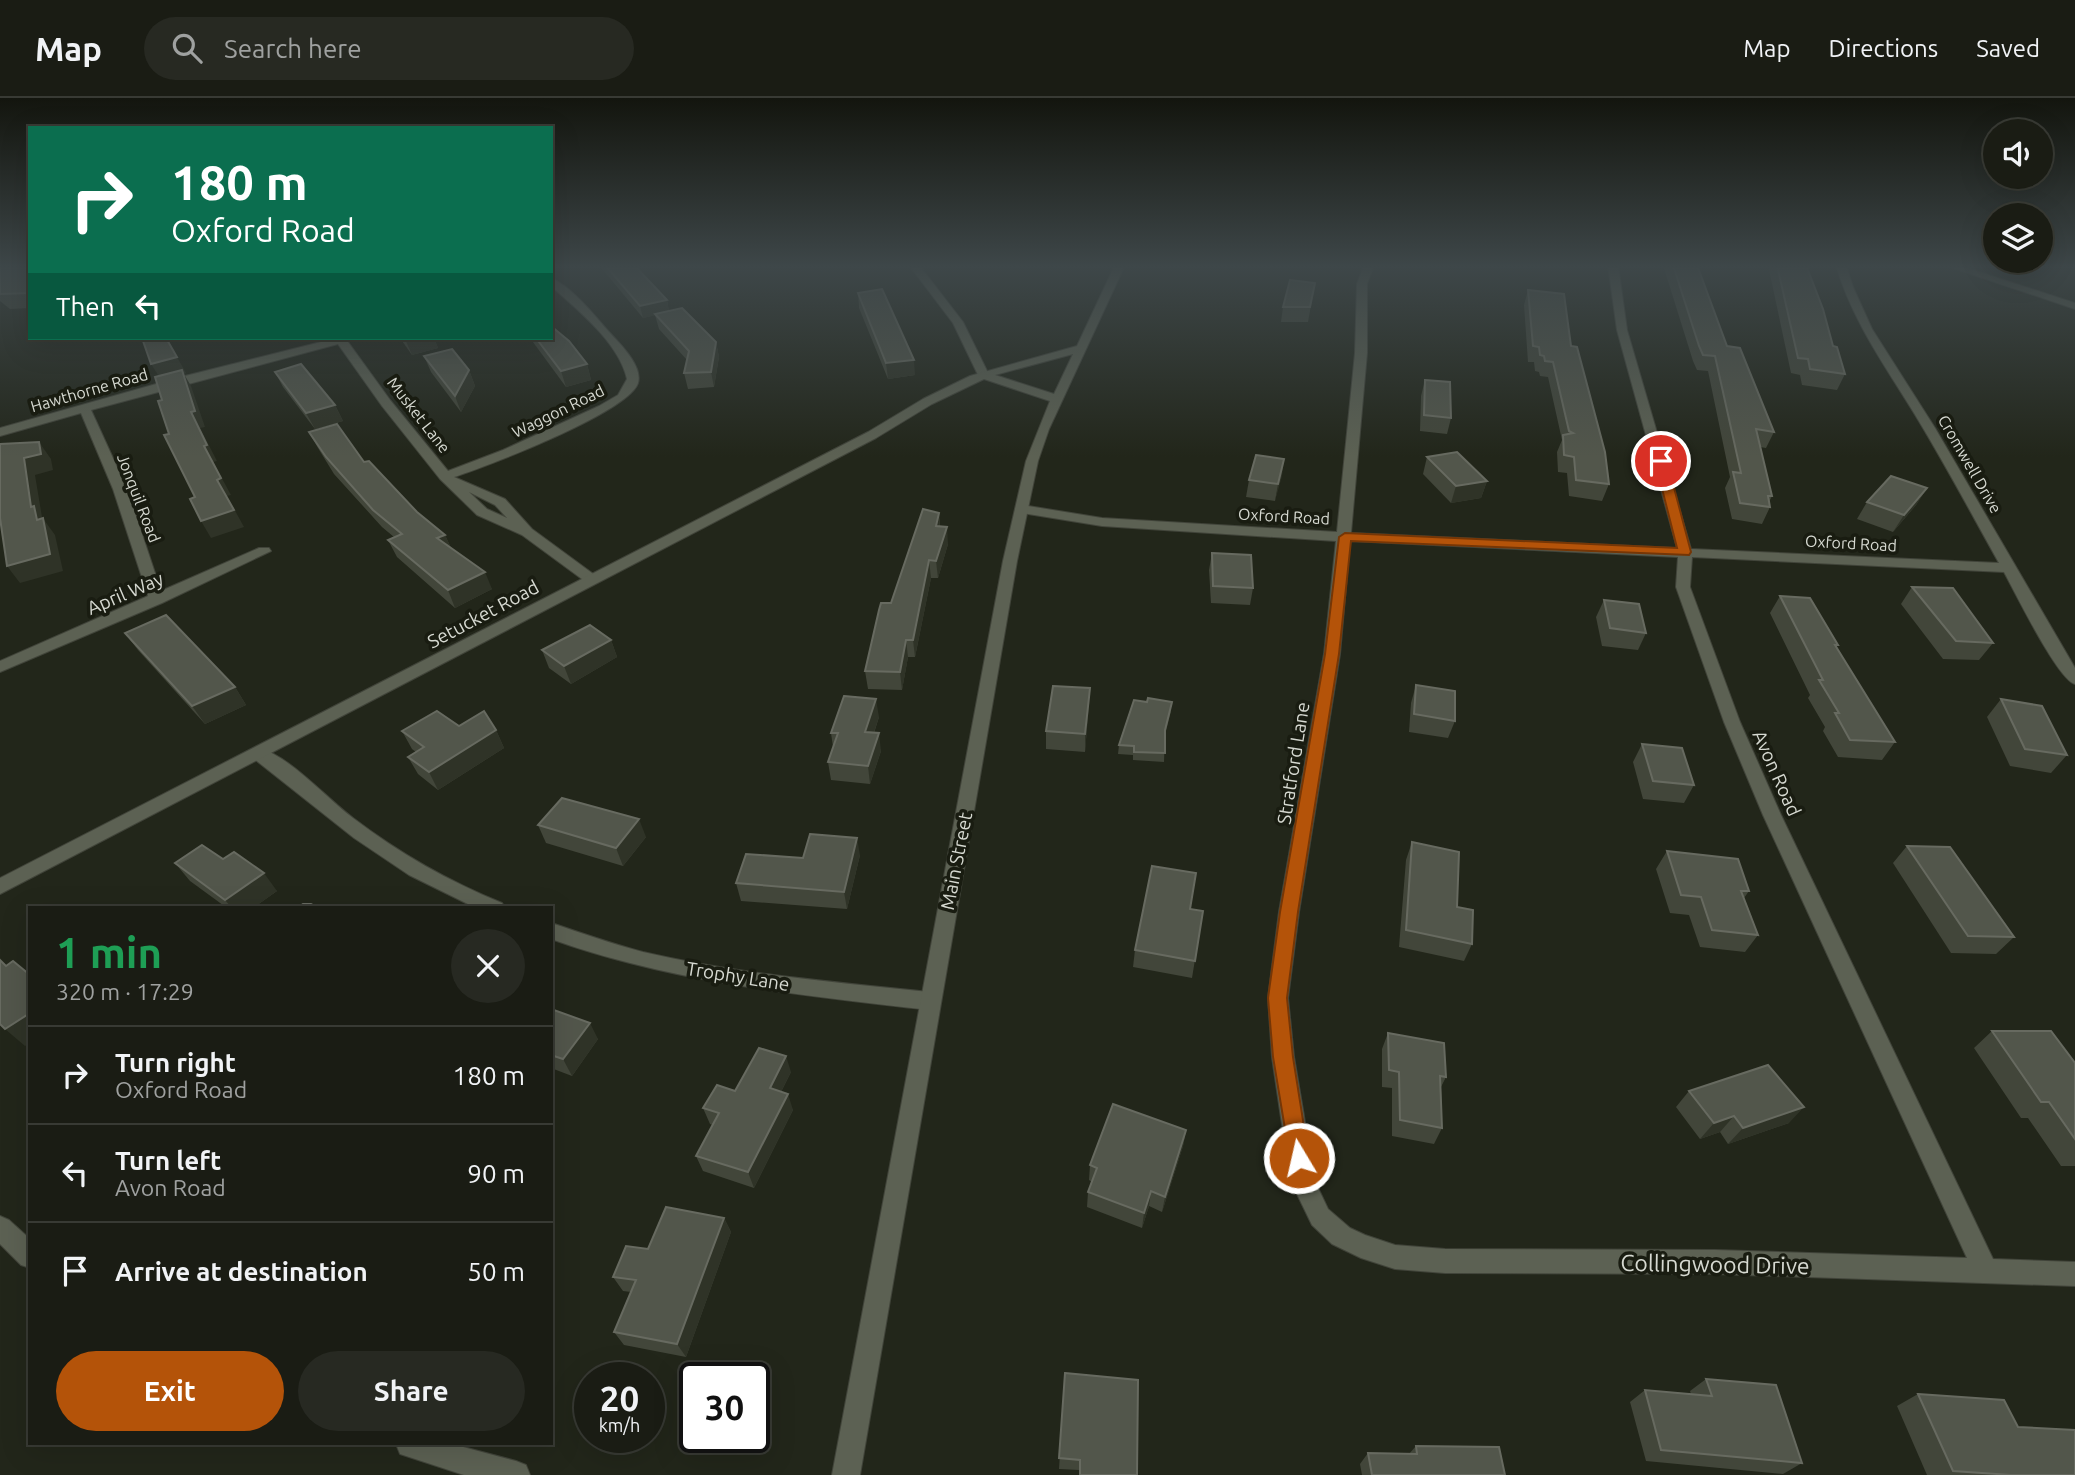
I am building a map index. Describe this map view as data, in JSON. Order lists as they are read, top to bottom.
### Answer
{
  "streets": {
    "street": [
      "Hawthorne Road",
      "Waggon Road",
      "Musket Lane",
      "Cromwell Drive",
      "Jonquil Road",
      "Oxford Road",
      "April Way",
      "Setucket Road",
      "Stratford Lane",
      "Avon Road",
      "Main Street",
      "Trophy Lane",
      "Collingwood Drive"
    ]
  },
  "crossings": [
    ["Hawthorne Road", "Jonquil Road"],
    ["Waggon Road", "Musket Lane"],
    ["Musket Lane", "Setucket Road"],
    ["Cromwell Drive", "Oxford Road"],
    ["Jonquil Road", "April Way"],
    ["Oxford Road", "Stratford Lane"],
    ["Oxford Road", "Avon Road"],
    ["Oxford Road", "Main Street"],
    ["Setucket Road", "Main Street"],
    ["Stratford Lane", "Collingwood Drive"],
    ["Avon Road", "Collingwood Drive"],
    ["Main Street", "Trophy Lane"]
  ],
  "page": {
    "header": "Map",
    "search": "Search here",
    "nav": ["Map", "Directions", "Saved"],
    "turn": ["180 m", "Oxford Road"],
    "then": "Then",
    "heading": ["1 min", "320 m · 17:29"],
    "list": [
      {
        "name": "Turn right",
        "note": "Oxford Road",
        "value": "180 m"
      },
      {
        "name": "Turn left",
        "note": "Avon Road",
        "value": "90 m"
      },
      {
        "name": "Arrive at destination",
        "value": "50 m"
      }
    ],
    "buttons": ["Exit", "Share"],
    "speed": "20 km/h",
    "limit": "30"
  }
}
